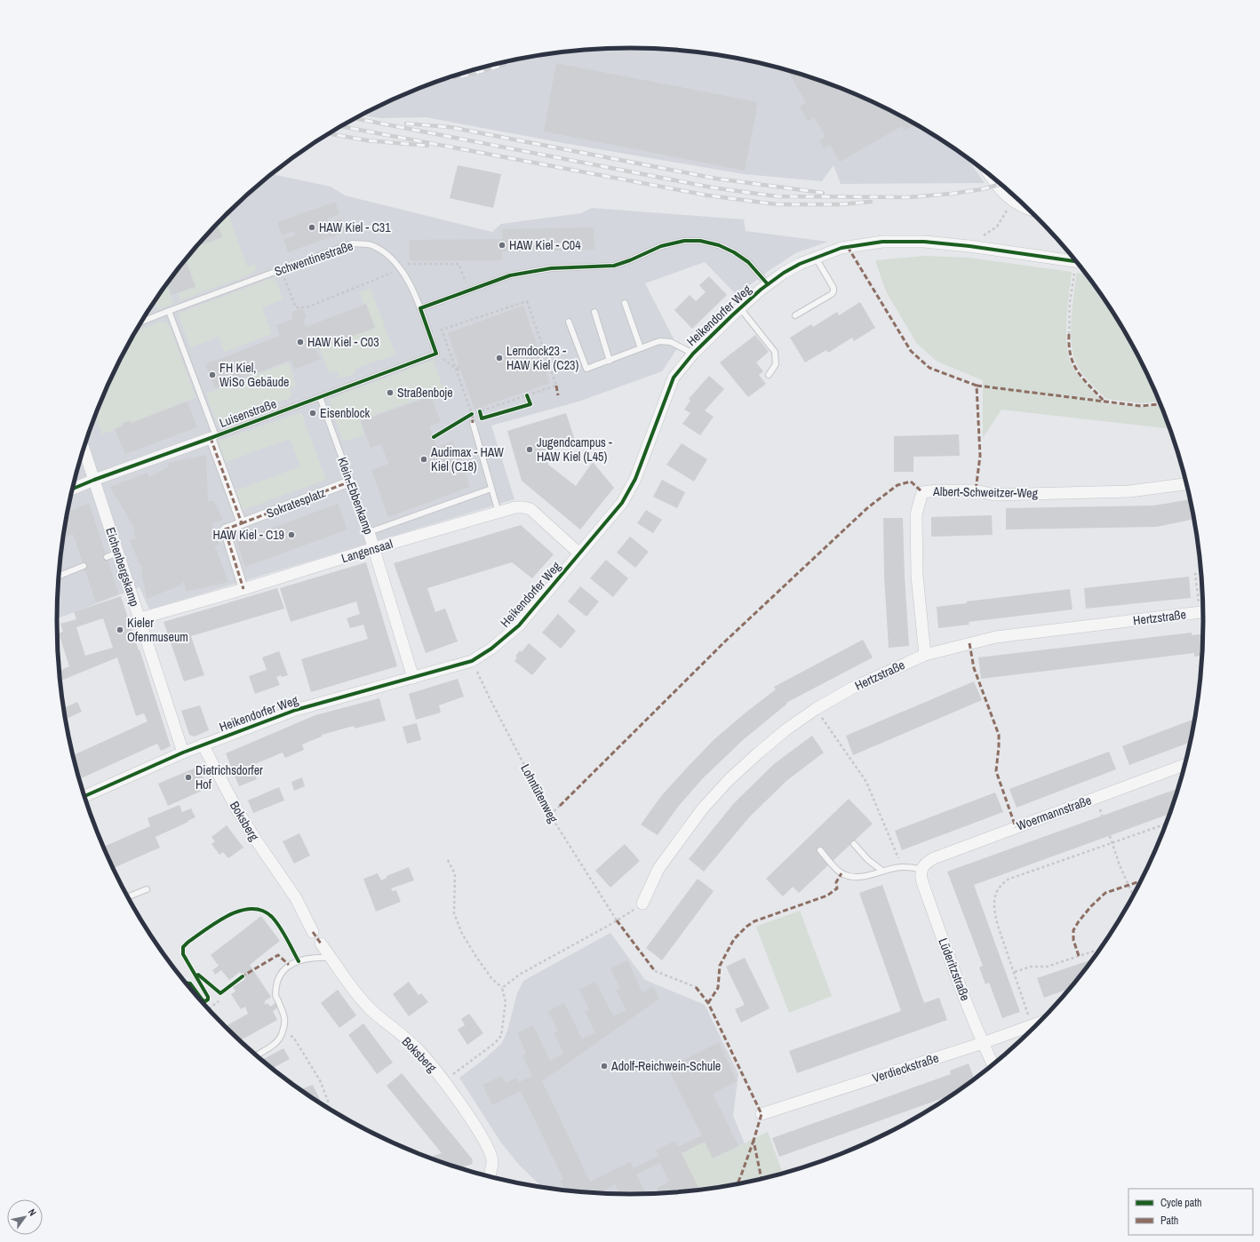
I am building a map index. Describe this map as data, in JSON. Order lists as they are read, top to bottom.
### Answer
{
  "streets": {
    "street": [
      "Heikendorfer Weg",
      "Luisenstraße",
      "Albert-Schweitzer-Weg",
      "Klein-Ebbenkamp",
      "Sokratesplatz",
      "Langensaal",
      "Eichenbergskamp",
      "Hertzstraße",
      "Woermannstraße",
      "Boksberg",
      "Lüderitzstraße",
      "Verdieckstraße"
    ],
    "lane": ["Schwentinestraße"],
    "path": ["Lohntütenweg"]
  },
  "crossings": [
    ["Schwentinestraße", "Heikendorfer Weg"],
    ["Schwentinestraße", "Luisenstraße"],
    ["Heikendorfer Weg", "Klein-Ebbenkamp"],
    ["Heikendorfer Weg", "Langensaal"],
    ["Heikendorfer Weg", "Eichenbergskamp"],
    ["Heikendorfer Weg", "Lohntütenweg"],
    ["Heikendorfer Weg", "Boksberg"],
    ["Luisenstraße", "Klein-Ebbenkamp"],
    ["Luisenstraße", "Eichenbergskamp"],
    ["Albert-Schweitzer-Weg", "Hertzstraße"],
    ["Klein-Ebbenkamp", "Sokratesplatz"],
    ["Klein-Ebbenkamp", "Langensaal"],
    ["Sokratesplatz", "Langensaal"],
    ["Langensaal", "Eichenbergskamp"],
    ["Woermannstraße", "Lüderitzstraße"],
    ["Lüderitzstraße", "Verdieckstraße"]
  ],
  "places": [
    "HAW Kiel - C31",
    "HAW Kiel - C04",
    "HAW Kiel - C03",
    "Lerndock23 - HAW Kiel (C23)",
    "FH Kiel, WiSo Gebäude",
    "Straßenboje",
    "Eisenblock",
    "Jugendcampus - HAW Kiel (L45)",
    "Audimax - HAW Kiel (C18)",
    "HAW Kiel - C19",
    "Kieler Ofenmuseum",
    "Dietrichsdorfer Hof",
    "Adolf-Reichwein-Schule"
  ],
  "legend": ["Cycle path", "Path"],
  "north": "top right"
}
